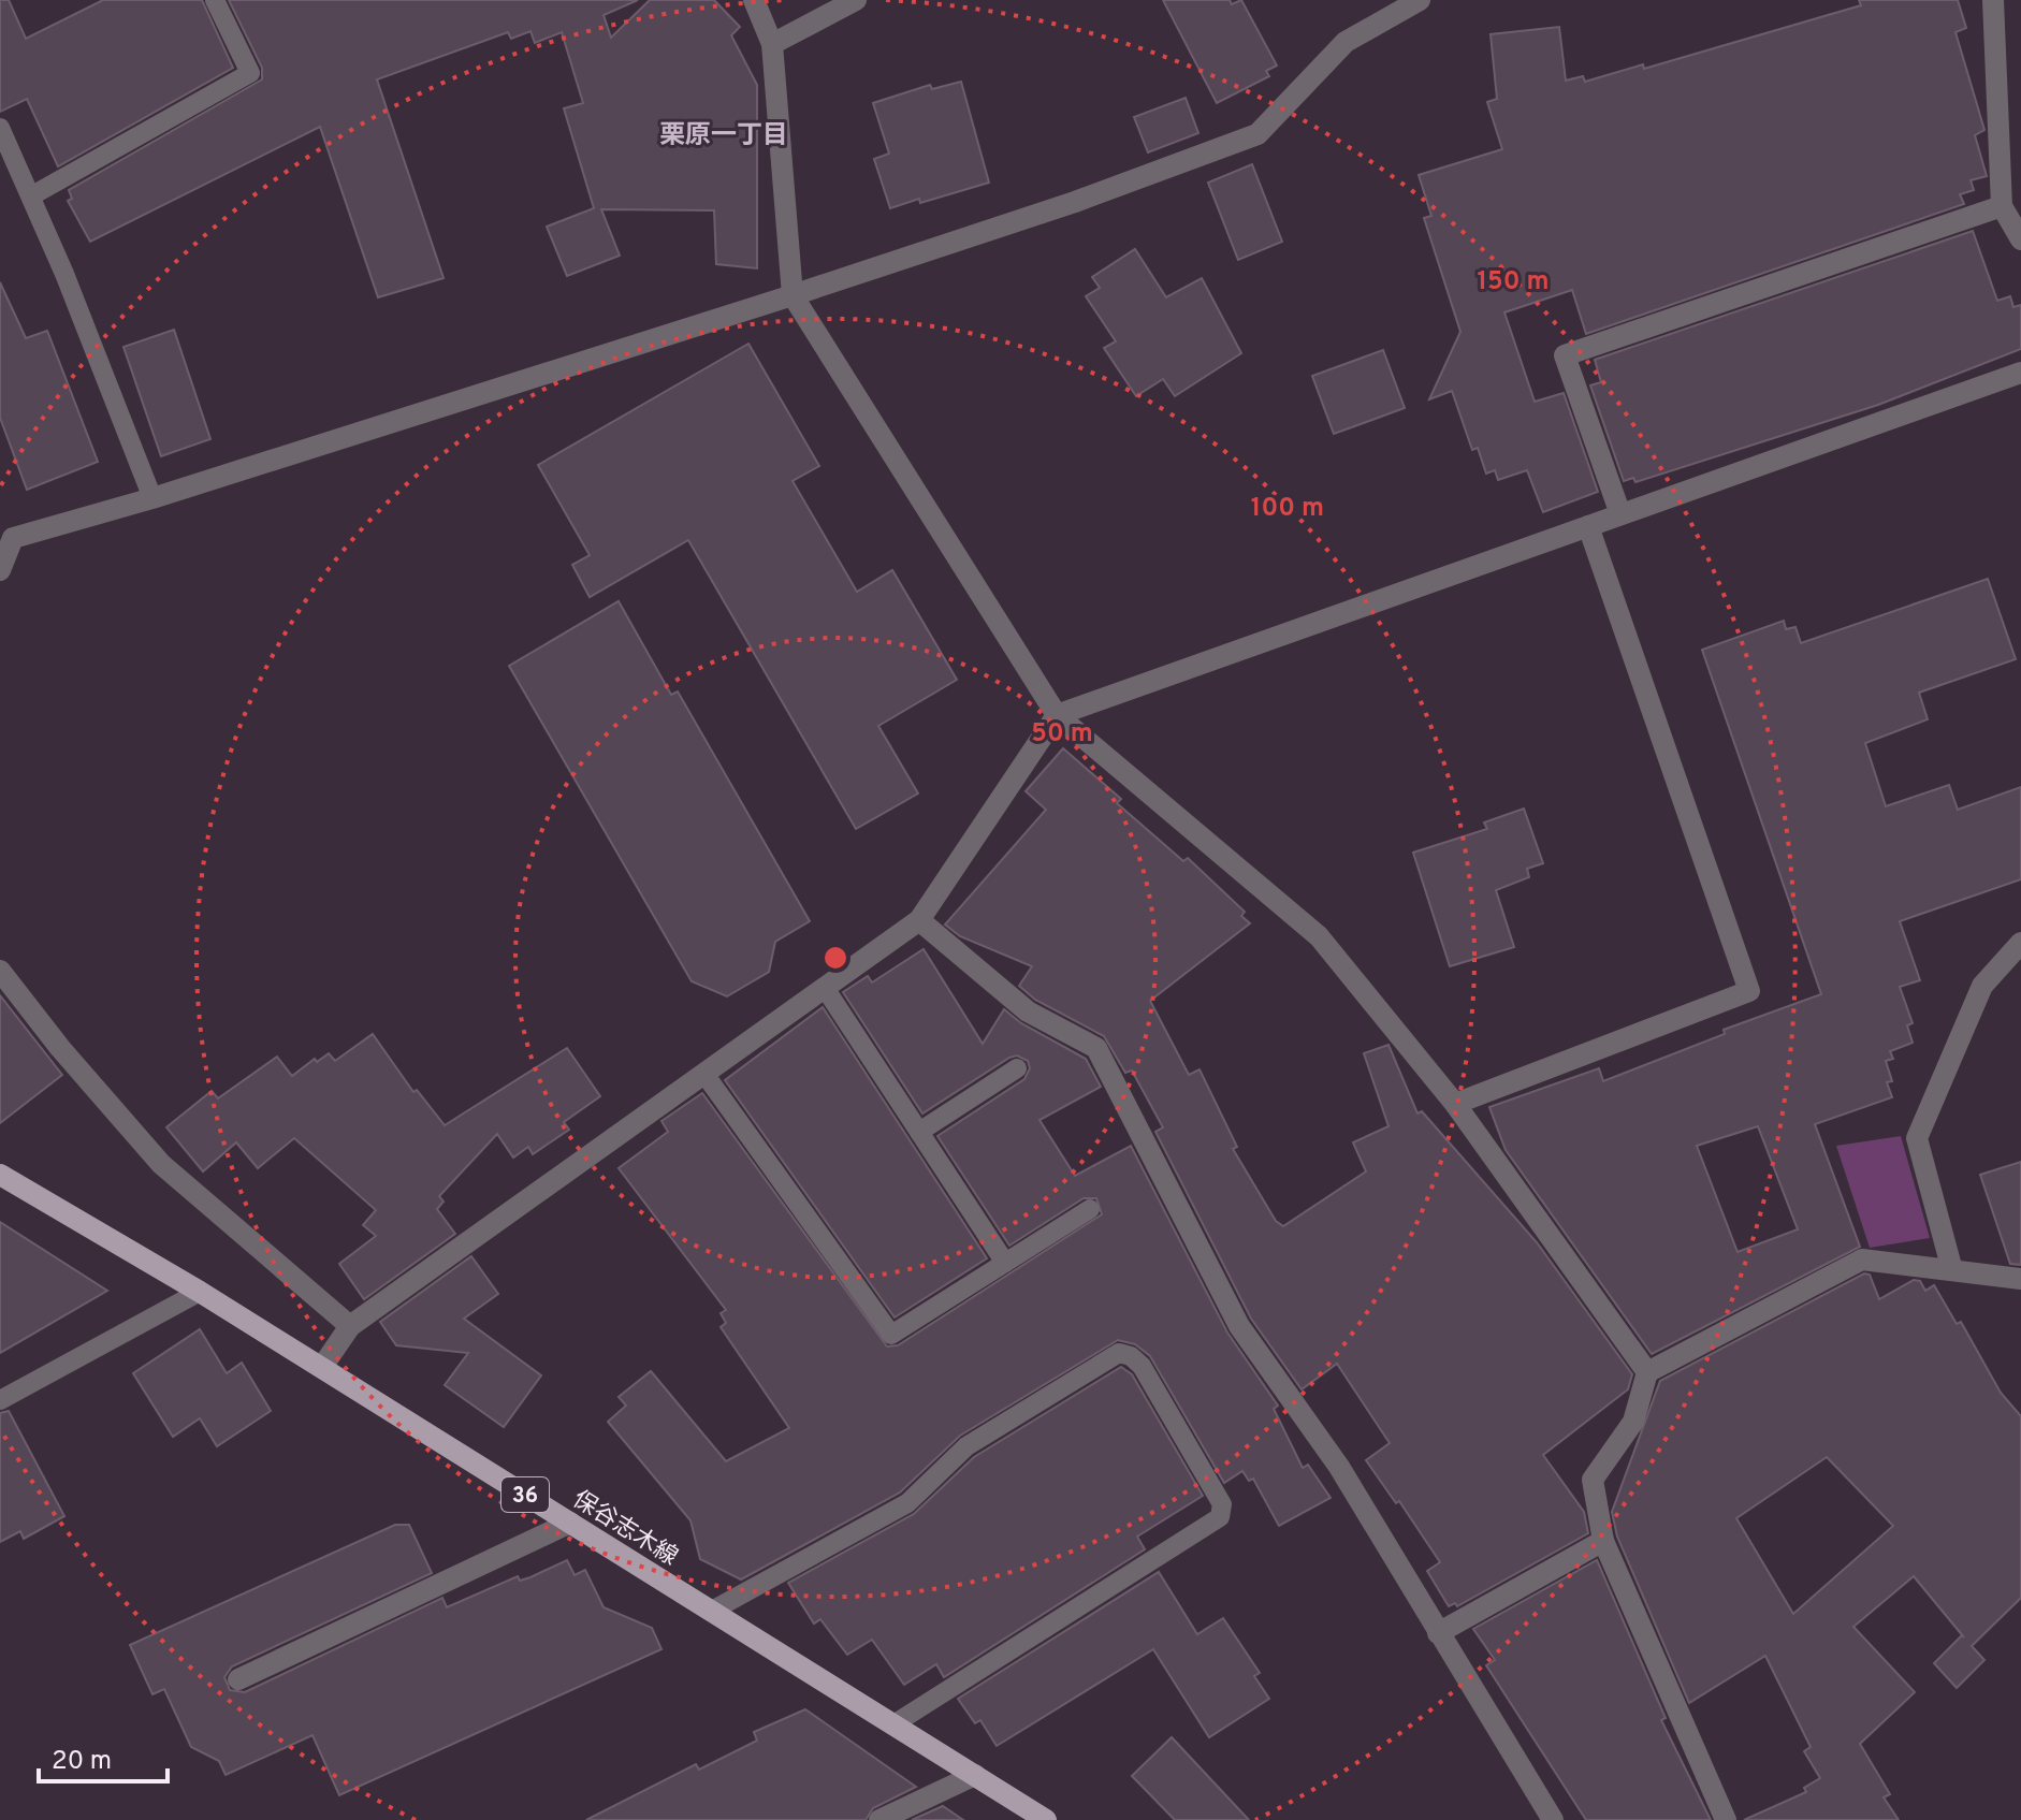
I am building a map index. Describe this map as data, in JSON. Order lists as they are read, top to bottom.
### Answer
{
  "streets": {
    "main road": ["36", "保谷志木線"]
  },
  "districts": ["栗原一丁目"],
  "scale_bar": "20 m",
  "rings": ["150 m", "100 m", "50 m"]
}
